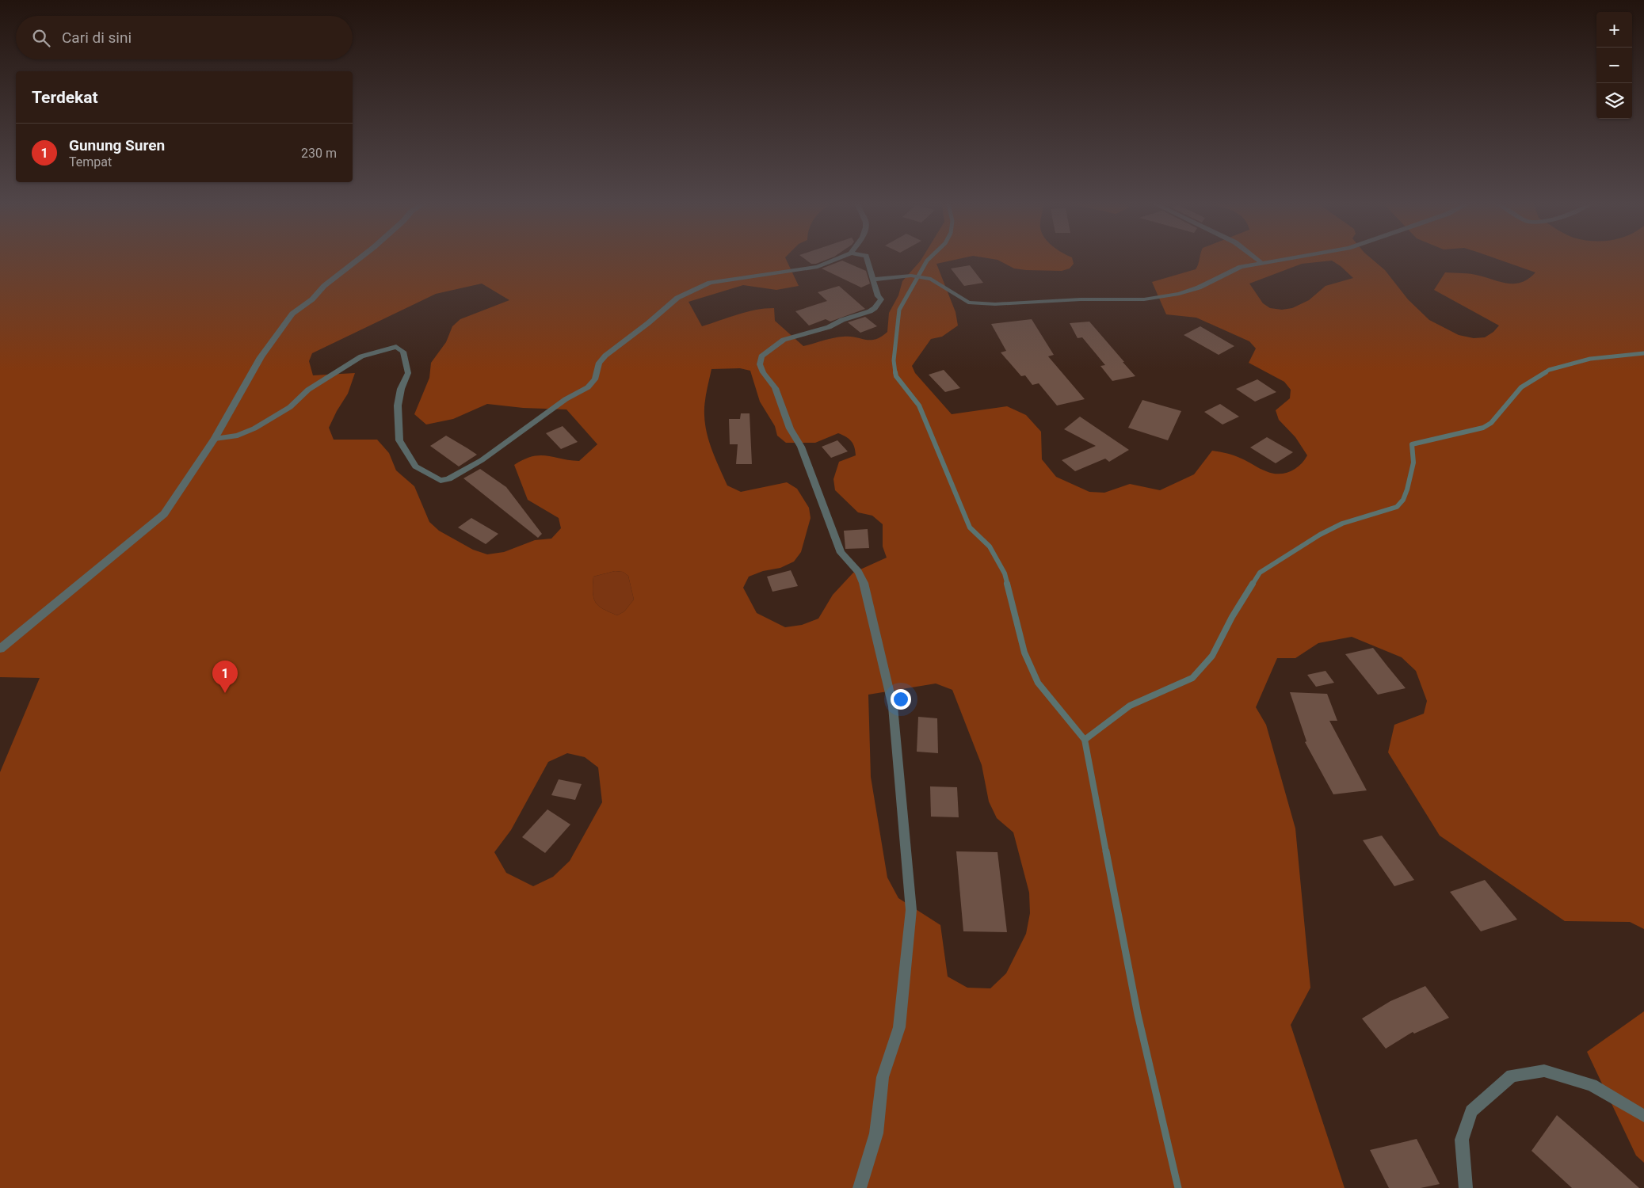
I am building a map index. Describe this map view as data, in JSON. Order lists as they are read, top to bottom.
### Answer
{
  "page": {
    "map_buttons": ["+", "−"],
    "search": "Cari di sini",
    "heading": "Terdekat",
    "list": [
      {
        "mark": "1",
        "name": "Gunung Suren",
        "note": "Tempat",
        "value": "230 m"
      }
    ],
    "pins": "1"
  }
}
